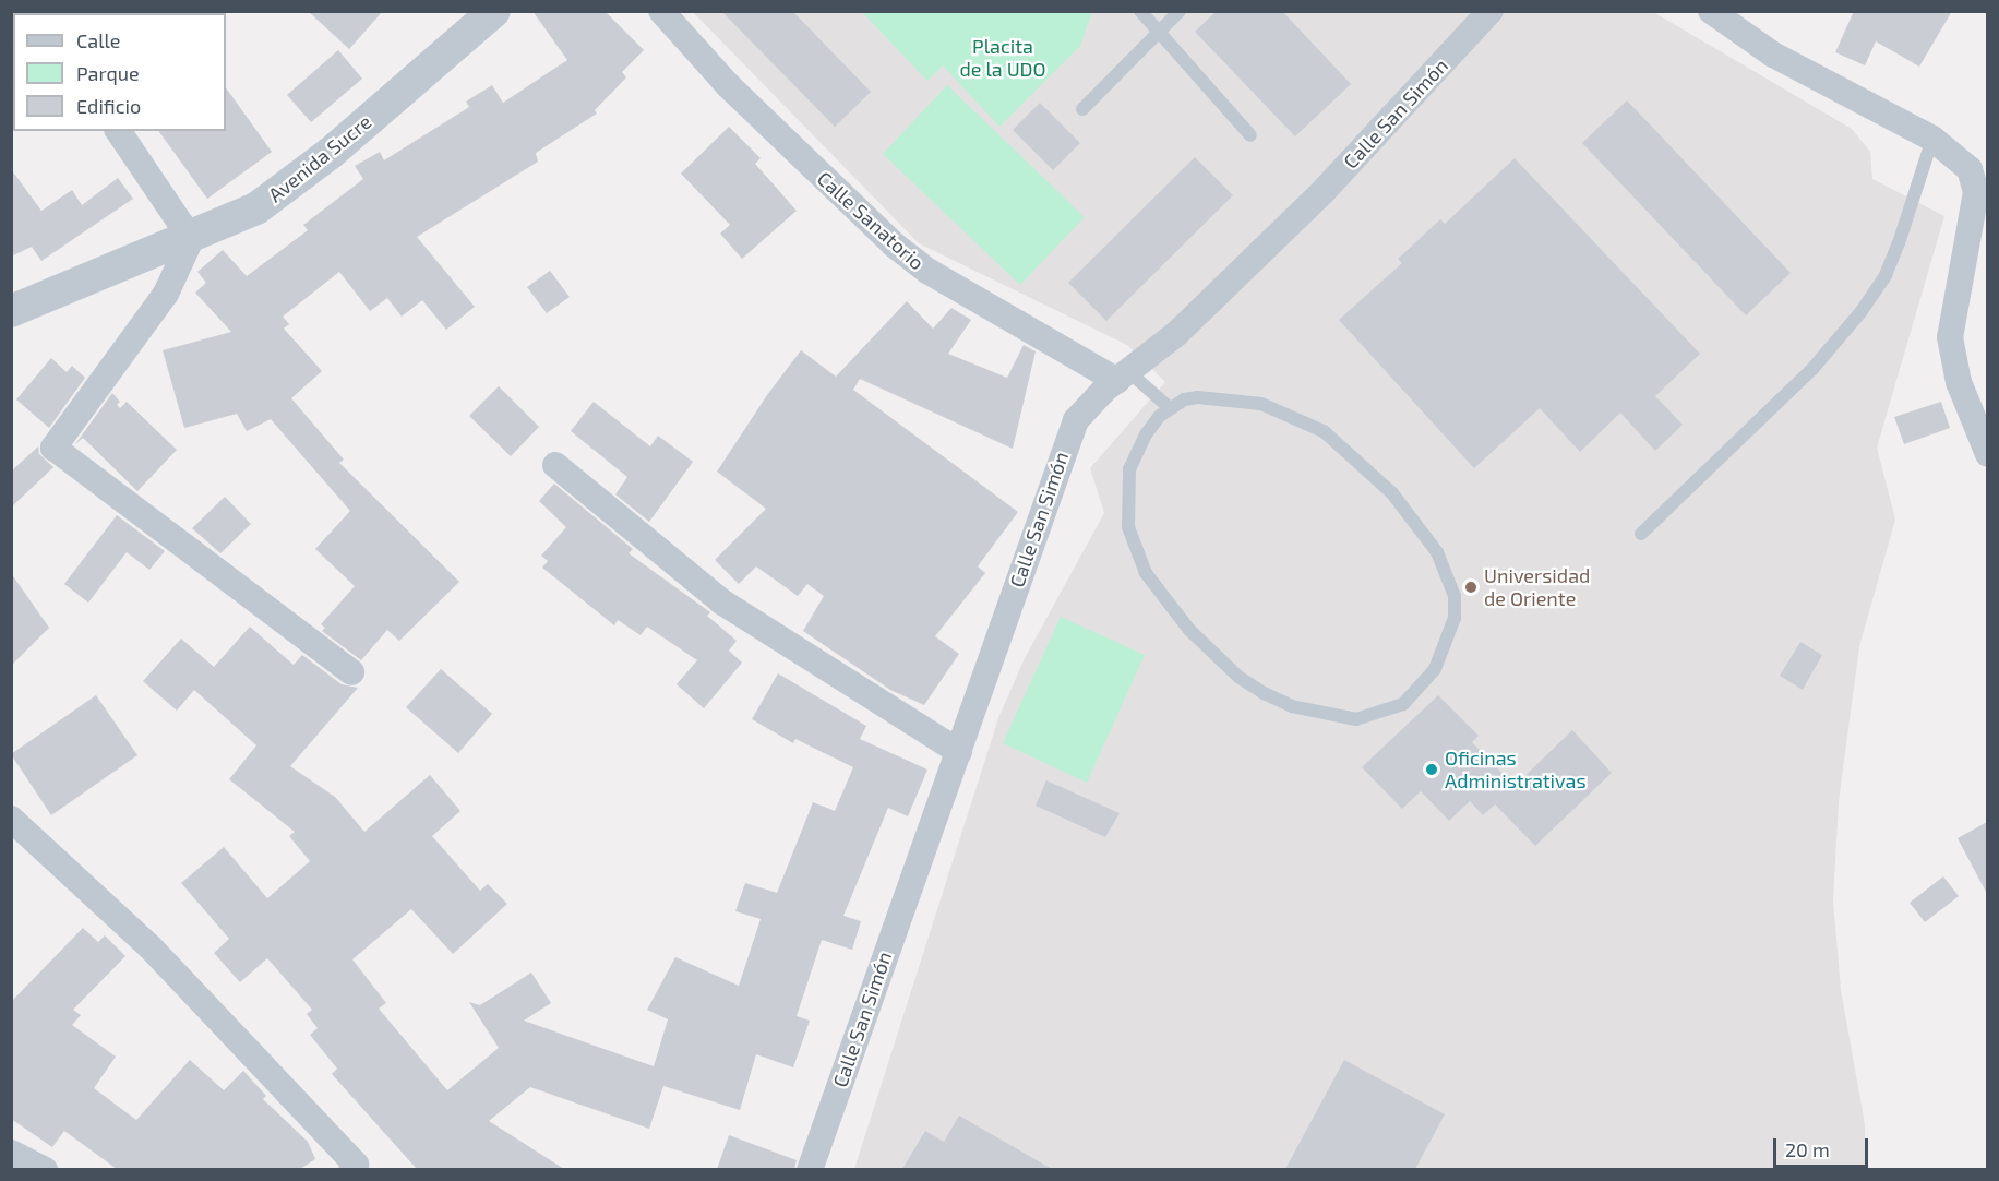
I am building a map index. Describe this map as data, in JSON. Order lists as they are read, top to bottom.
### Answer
{
  "streets": {
    "street": ["Calle San Simón", "Avenida Sucre", "Calle Sanatorio"]
  },
  "crossings": [
    ["Calle San Simón", "Calle Sanatorio"]
  ],
  "parks": ["Placita de la UDO"],
  "places": ["Universidad de Oriente", "Oficinas Administrativas"],
  "legend": ["Calle", "Parque", "Edificio"],
  "scale_bar": "20 m"
}
